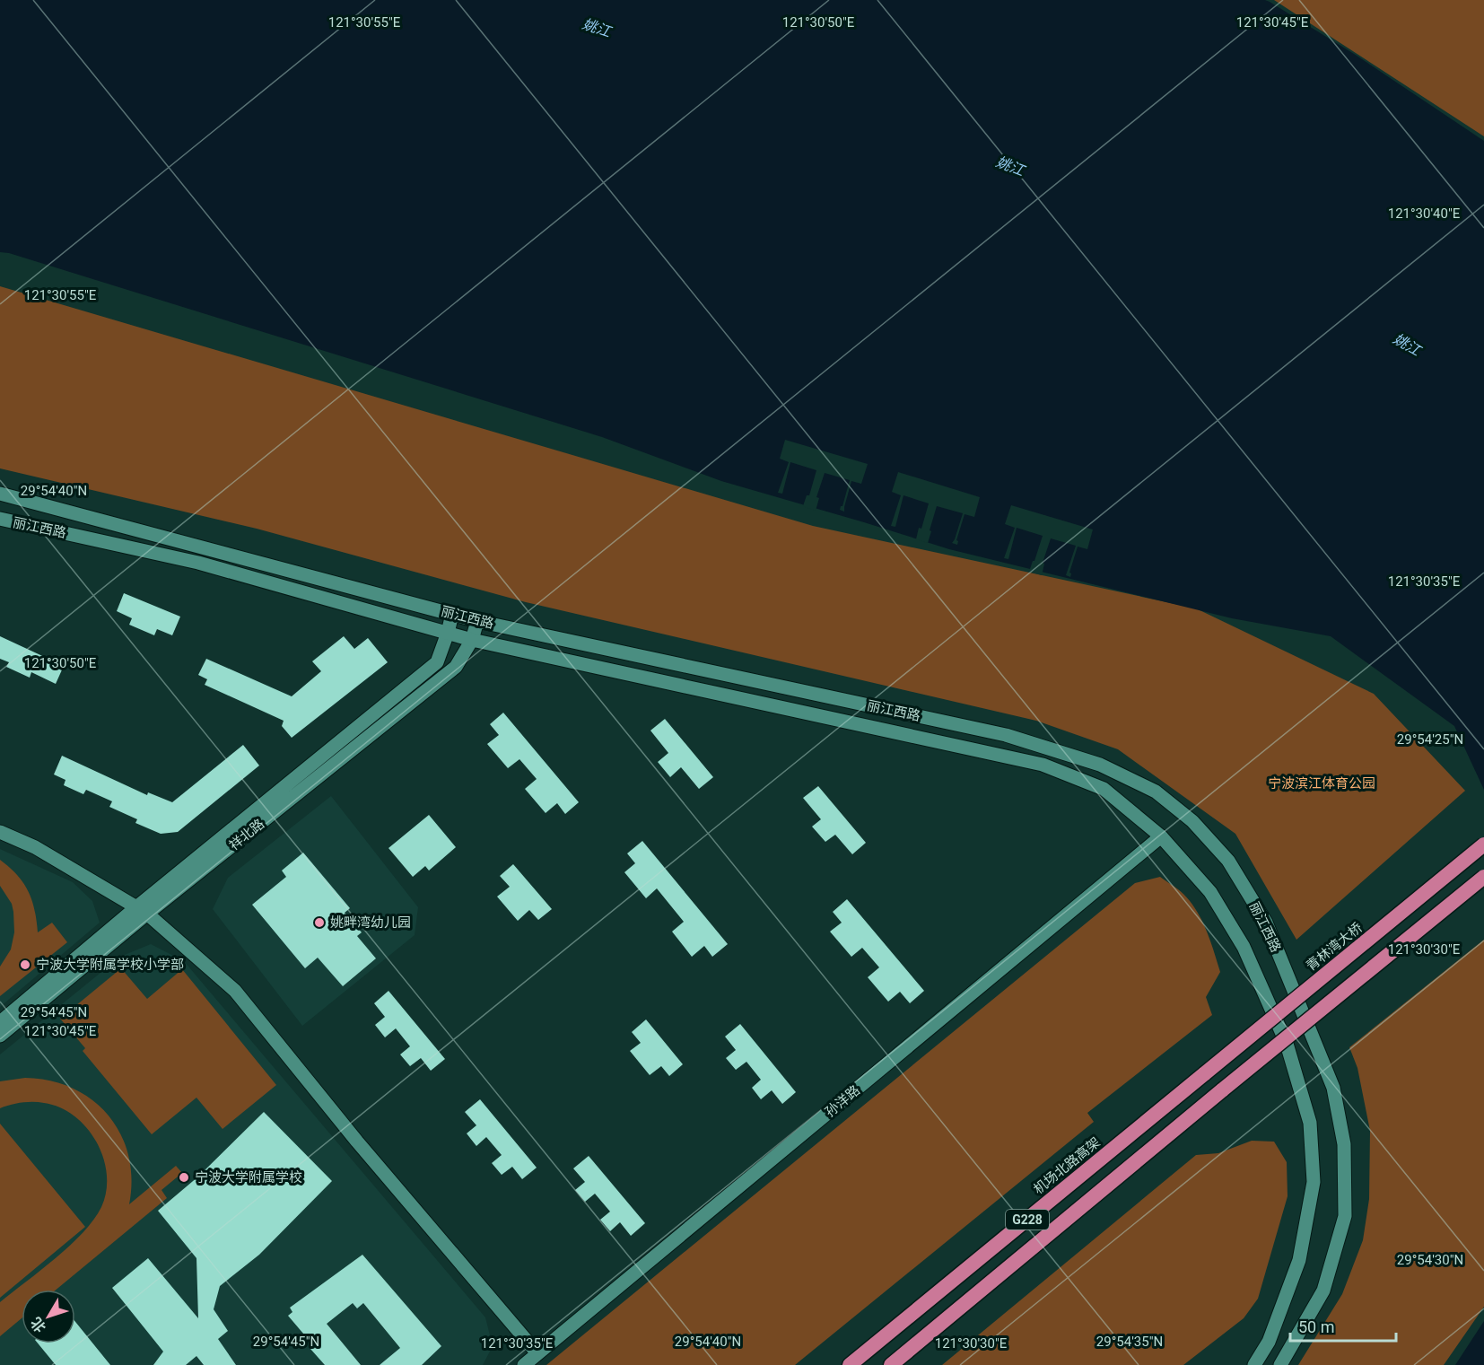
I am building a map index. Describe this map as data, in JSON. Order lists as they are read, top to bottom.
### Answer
{
  "streets": {
    "highway": ["青林湾大桥", "机场北路高架", "G228"],
    "main road": ["丽江西路", "祥北路", "孙洋路"]
  },
  "crossings": [
    ["丽江西路", "祥北路"],
    ["丽江西路", "孙洋路"],
    ["青林湾大桥", "机场北路高架"]
  ],
  "water": ["姚江"],
  "parks": ["宁波滨江体育公园"],
  "places": ["姚畔湾幼儿园", "宁波大学附属学校小学部", "宁波大学附属学校"],
  "scale_bar": "50 m",
  "north": "bottom left",
  "coordinates": [
    "121°30'55\"E",
    "121°30'50\"E",
    "121°30'45\"E",
    "121°30'40\"E",
    "29°54'40\"N",
    "121°30'35\"E",
    "29°54'25\"N",
    "121°30'30\"E",
    "29°54'45\"N",
    "29°54'30\"N",
    "29°54'35\"N"
  ]
}
